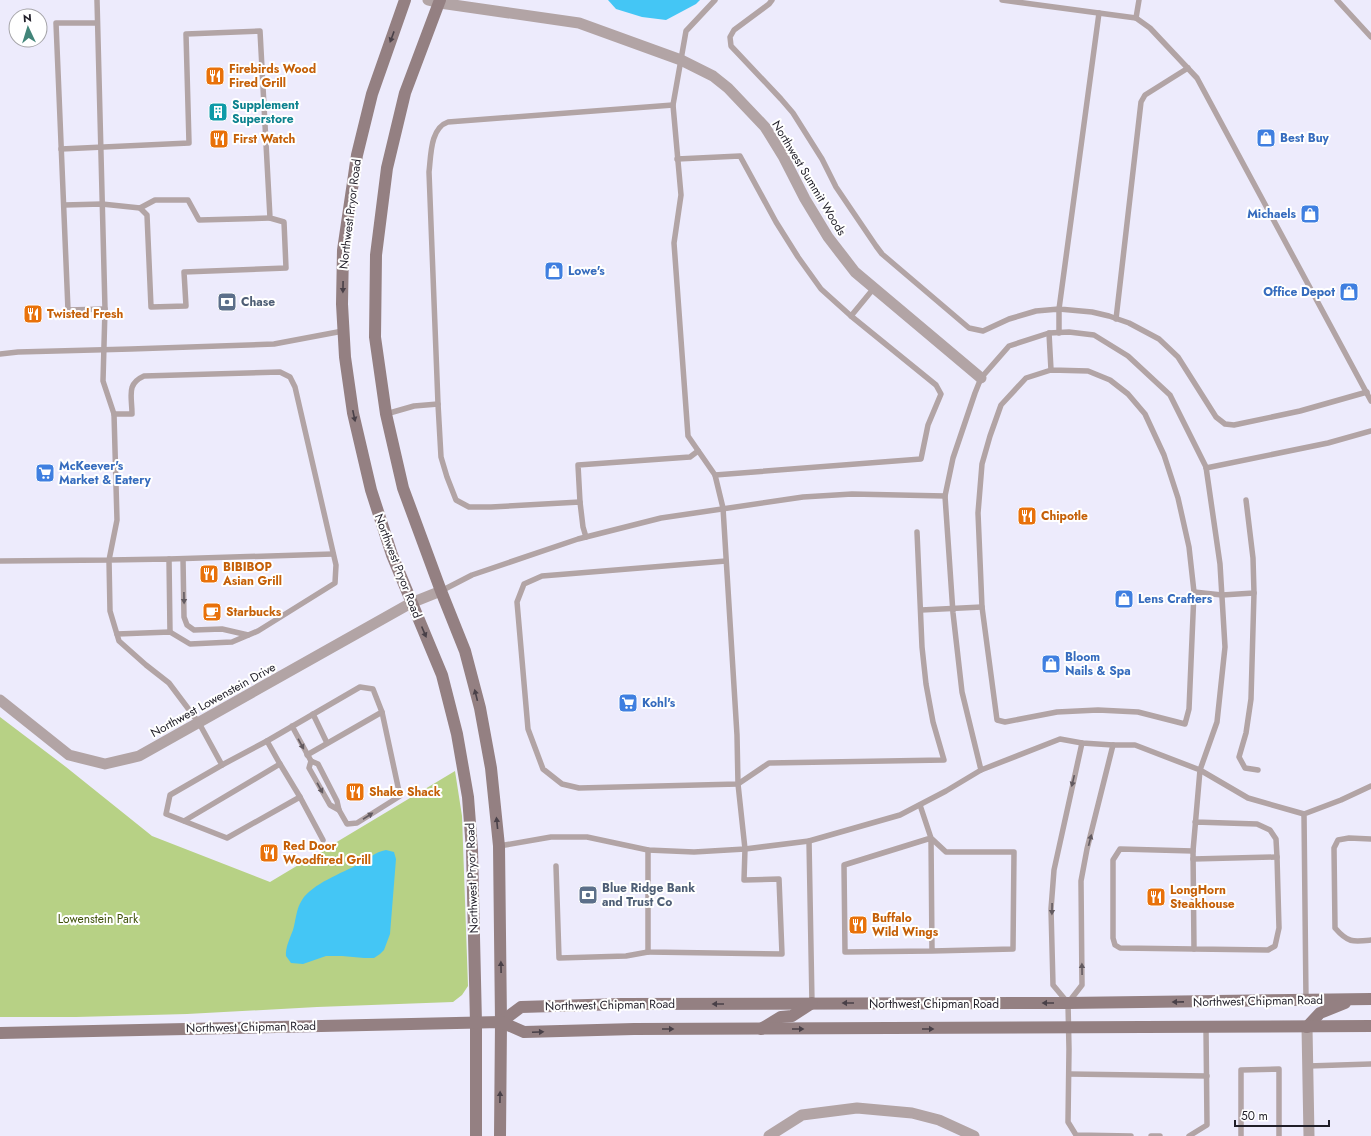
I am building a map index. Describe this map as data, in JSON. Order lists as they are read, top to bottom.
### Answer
{
  "streets": {
    "main road": ["Northwest Pryor Road", "Northwest Chipman Road"],
    "street": ["Northwest Summit Woods", "Northwest Lowenstein Drive"]
  },
  "crossings": [
    ["Northwest Pryor Road", "Northwest Lowenstein Drive"],
    ["Northwest Pryor Road", "Northwest Chipman Road"]
  ],
  "parks": ["Lowenstein Park"],
  "places": {
    "restaurant": [
      "Firebirds Wood Fired Grill",
      "First Watch",
      "Twisted Fresh",
      "Chipotle",
      "BIBIBOP Asian Grill",
      "Shake Shack",
      "Red Door Woodfired Grill",
      "LongHorn Steakhouse",
      "Buffalo Wild Wings"
    ],
    "building": ["Supplement Superstore"],
    "shop": [
      "Best Buy",
      "Michaels",
      "Lowe's",
      "Office Depot",
      "Lens Crafters",
      "Bloom Nails & Spa"
    ],
    "bank": ["Chase", "Blue Ridge Bank and Trust Co"],
    "supermarket": ["McKeever's Market & Eatery", "Kohl's"],
    "cafe": ["Starbucks"]
  },
  "scale_bar": "50 m",
  "north": "top"
}
